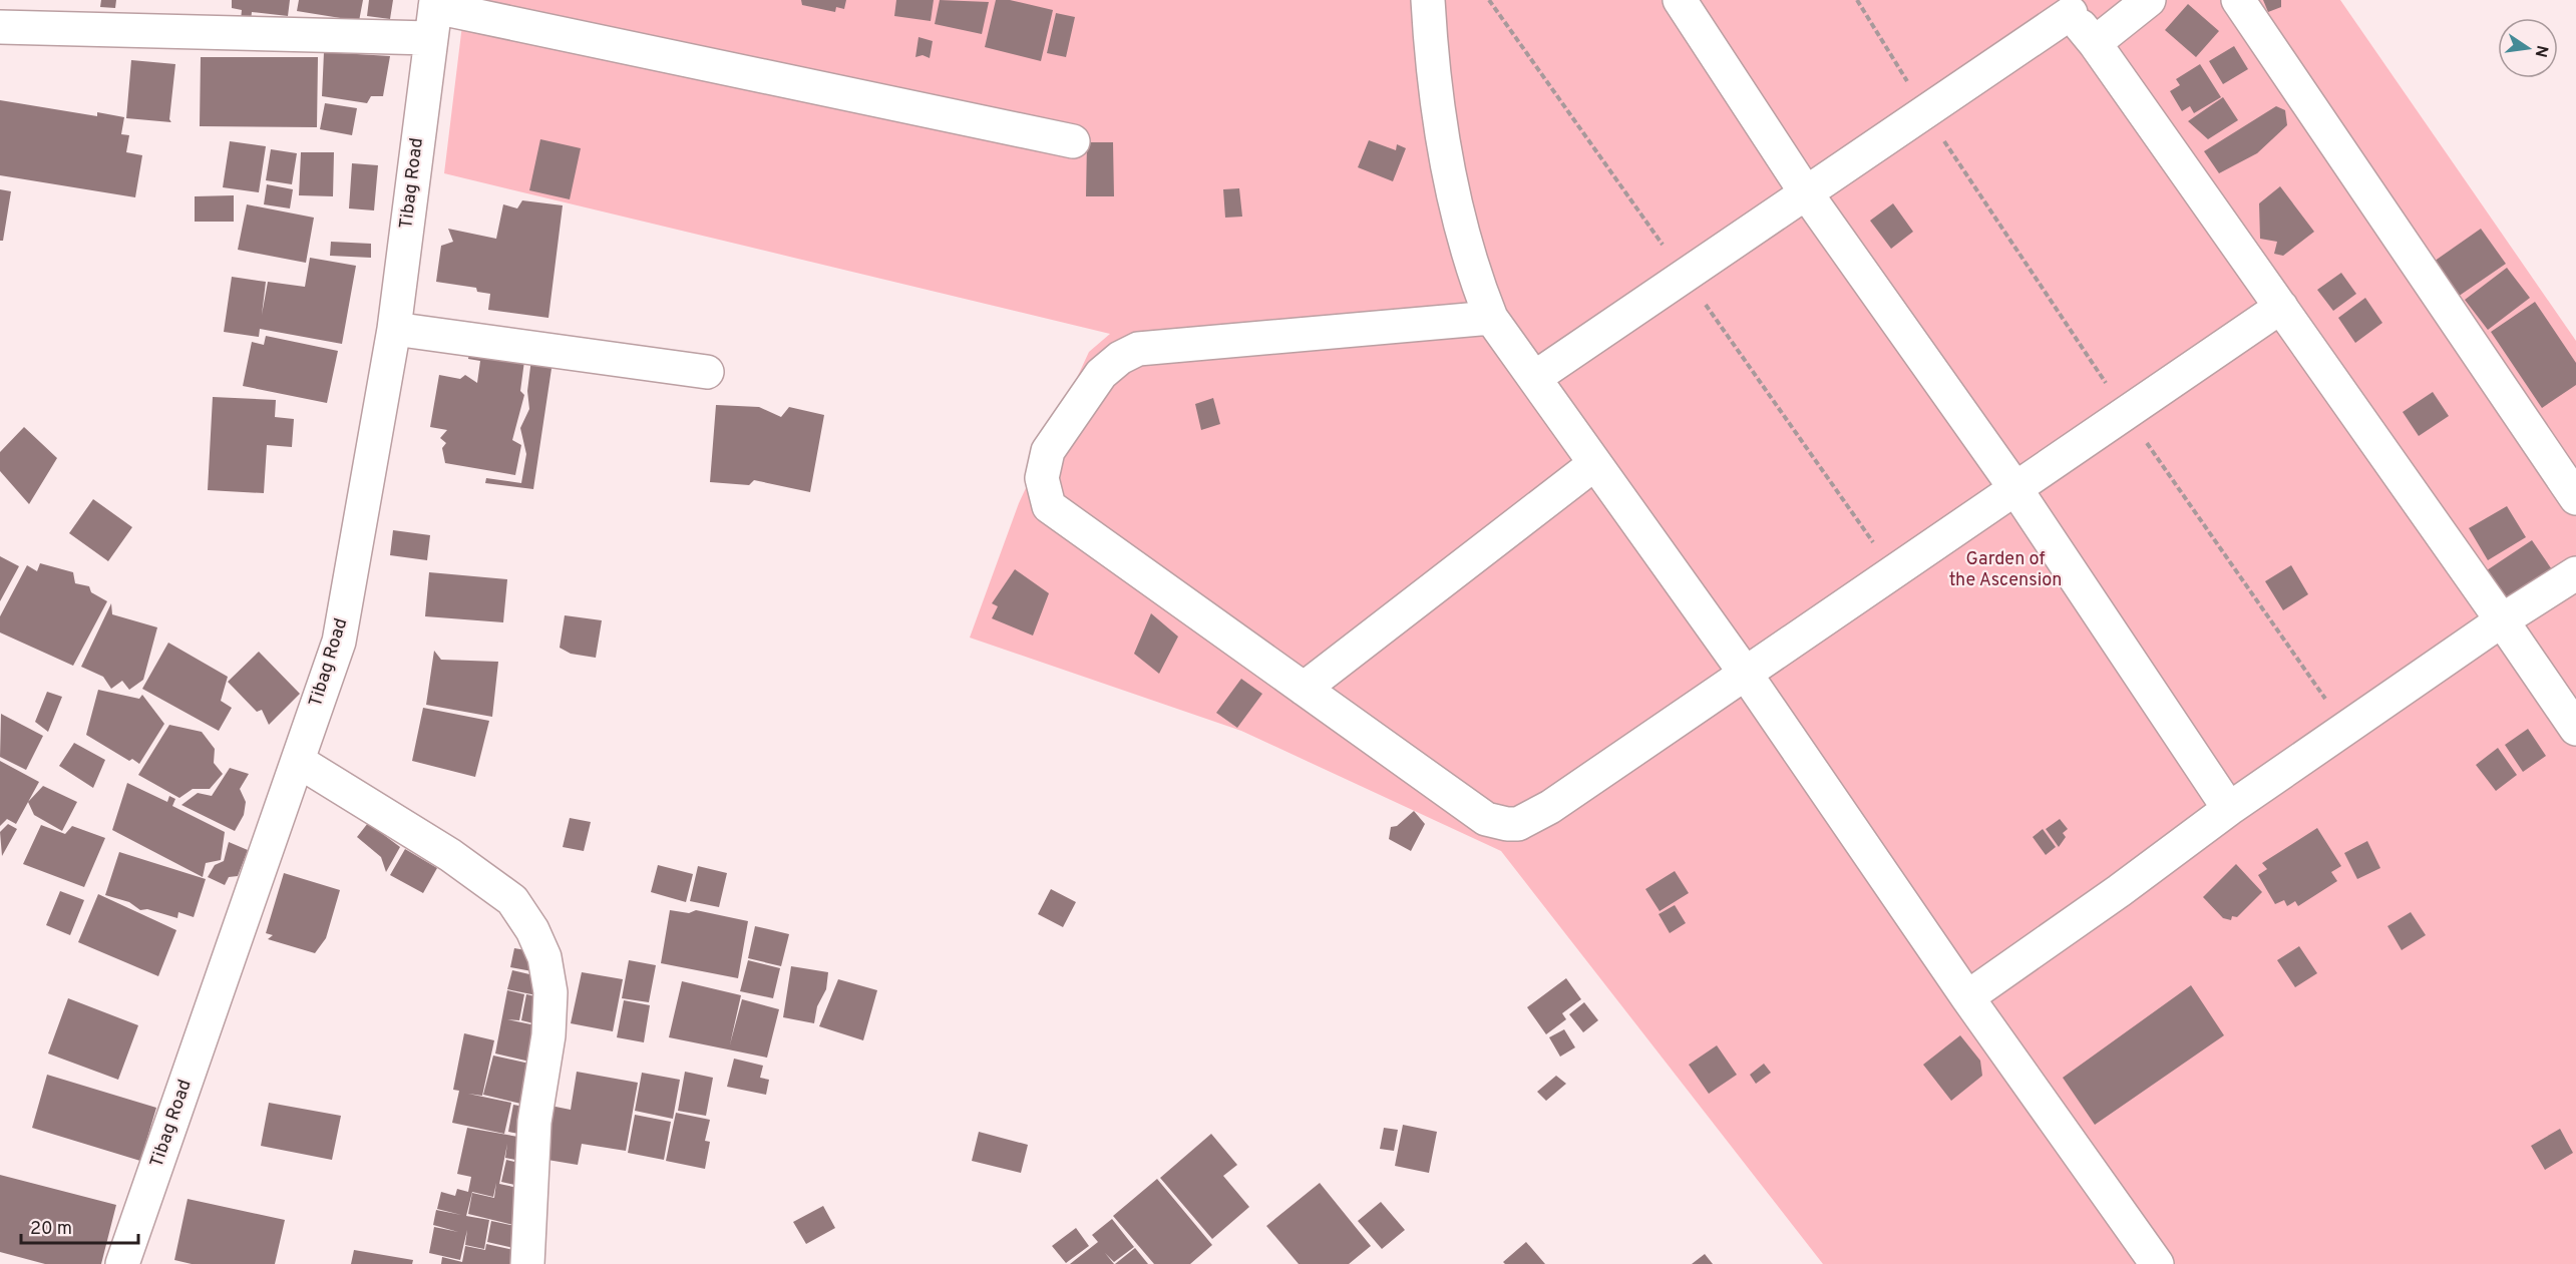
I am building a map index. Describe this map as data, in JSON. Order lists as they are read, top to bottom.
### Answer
{
  "streets": {
    "street": ["Tibag Road"]
  },
  "parks": ["Garden of the Ascension"],
  "scale_bar": "20 m",
  "north": "right"
}
